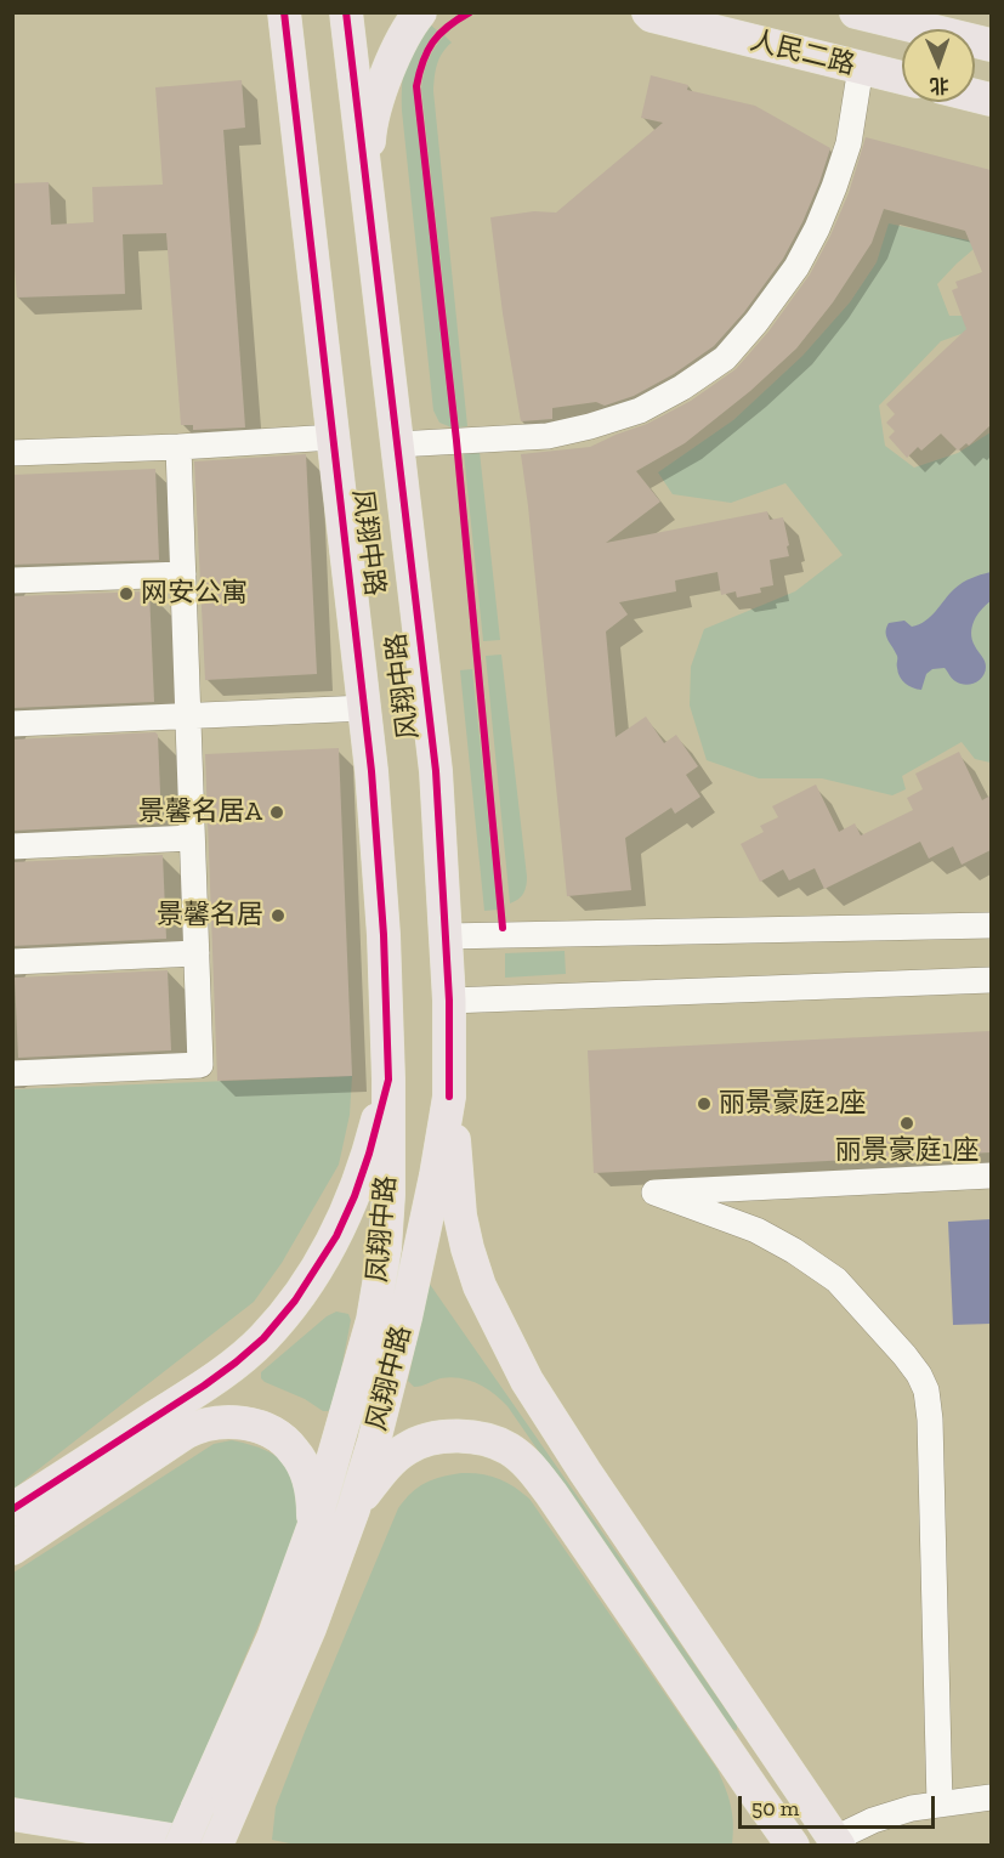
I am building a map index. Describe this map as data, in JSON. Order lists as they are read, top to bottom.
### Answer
{
  "streets": {
    "main road": ["人民二路", "凤翔中路", "风翔中路"]
  },
  "crossings": [
    ["凤翔中路", "风翔中路"]
  ],
  "places": [
    "网安公寓",
    "景馨名居A",
    "景馨名居",
    "丽景豪庭2座",
    "丽景豪庭1座"
  ],
  "scale_bar": "50 m",
  "north": "bottom"
}
